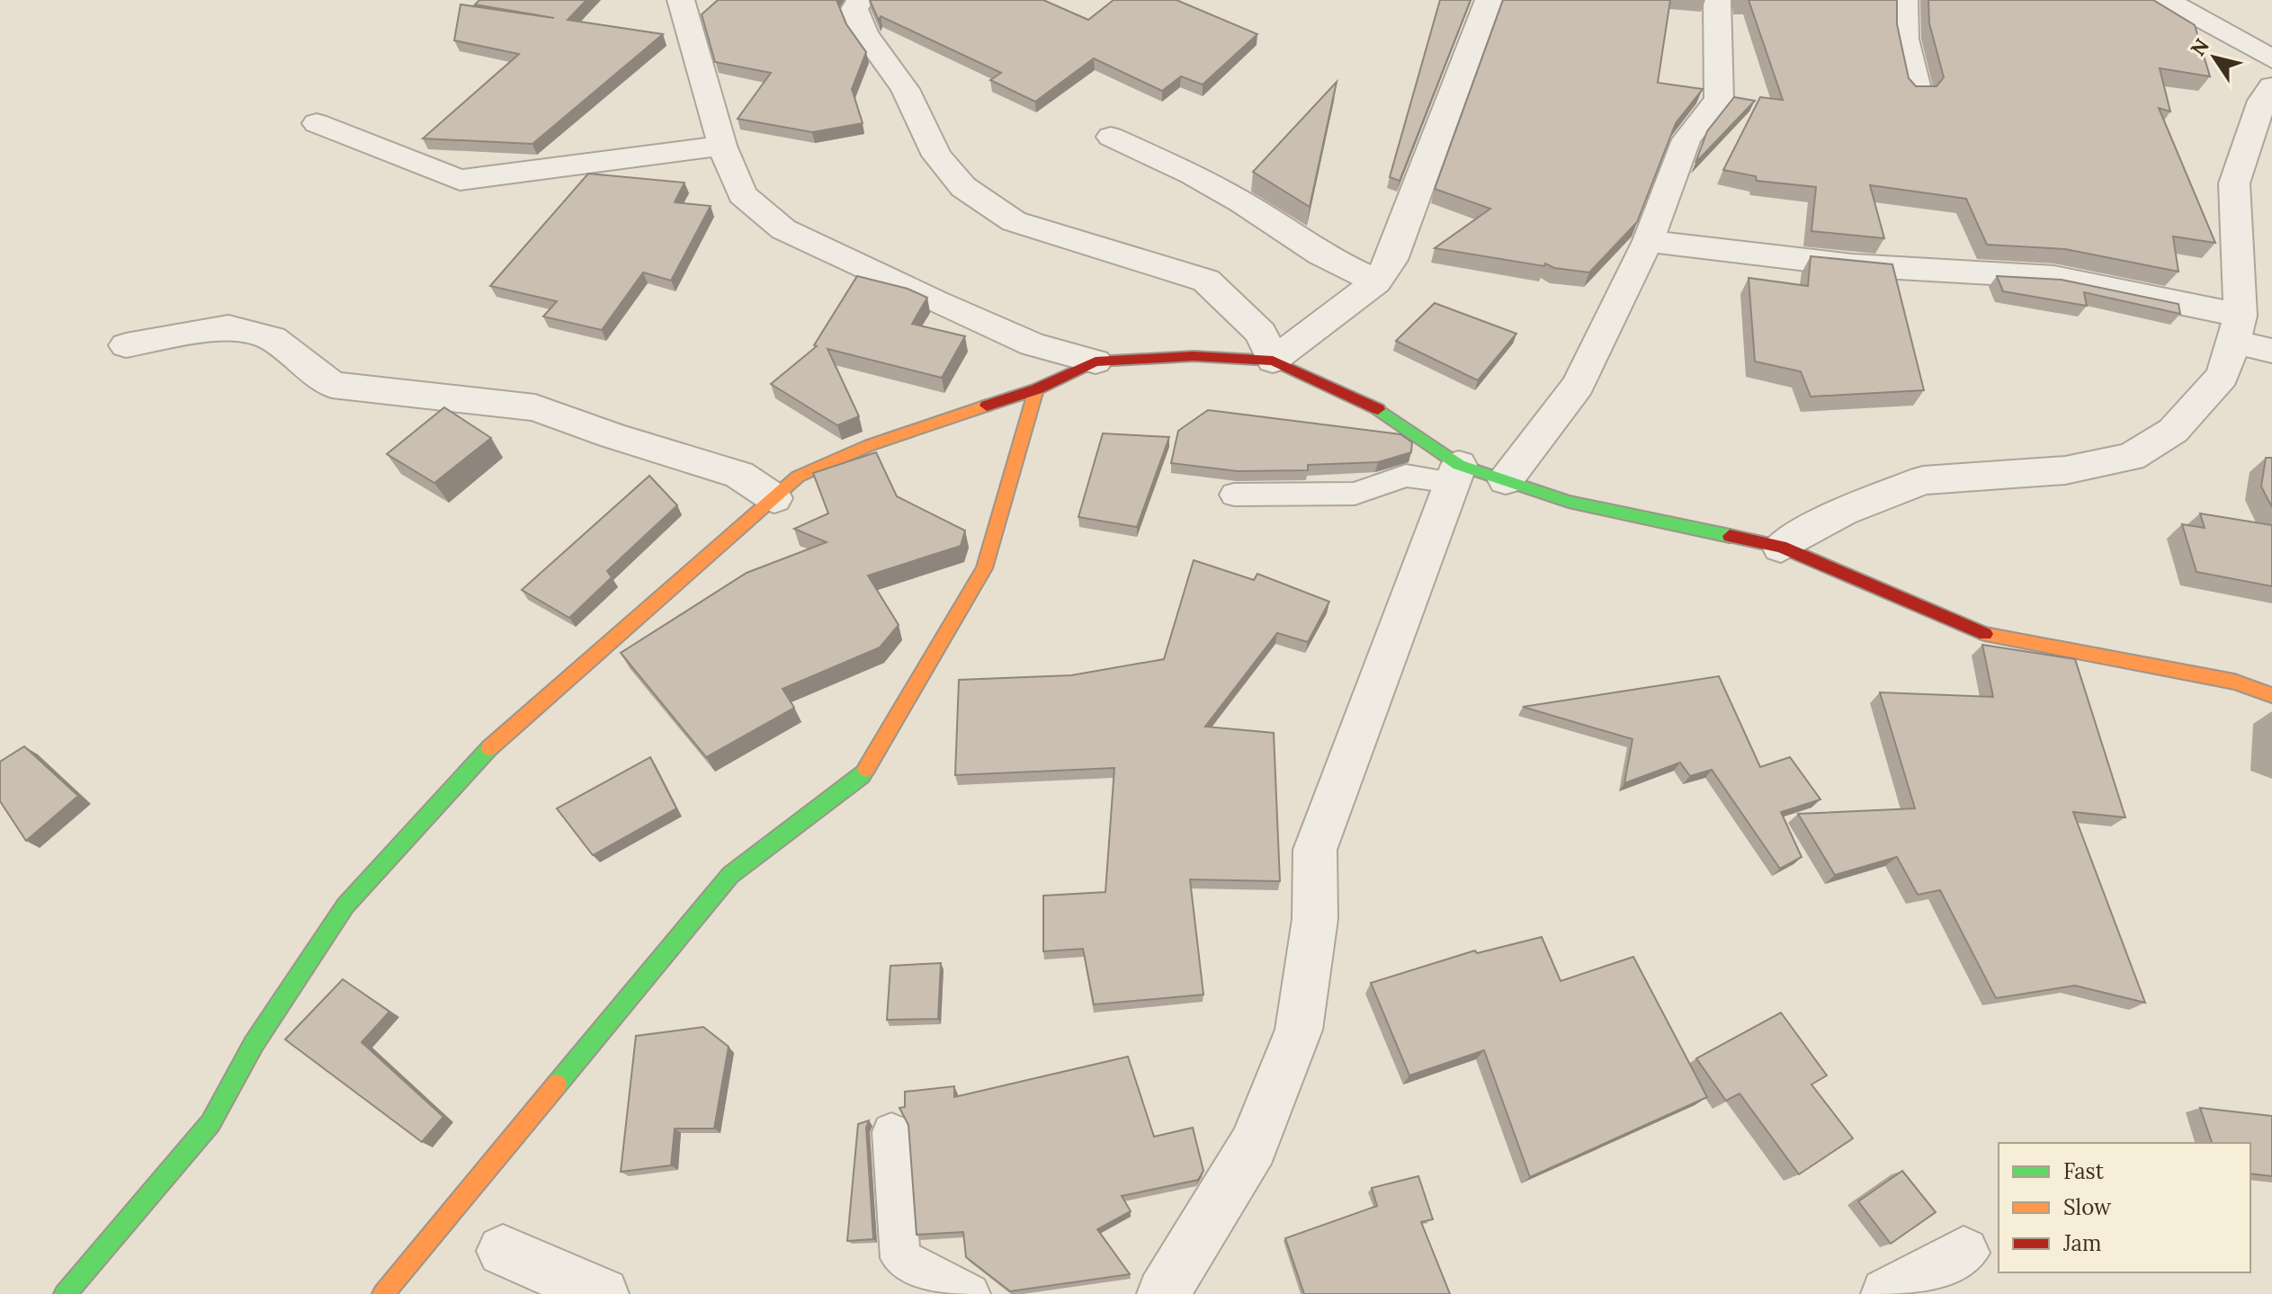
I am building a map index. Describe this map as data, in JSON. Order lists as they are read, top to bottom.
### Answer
{
  "legend": ["Fast", "Slow", "Jam"],
  "north": "top left"
}
